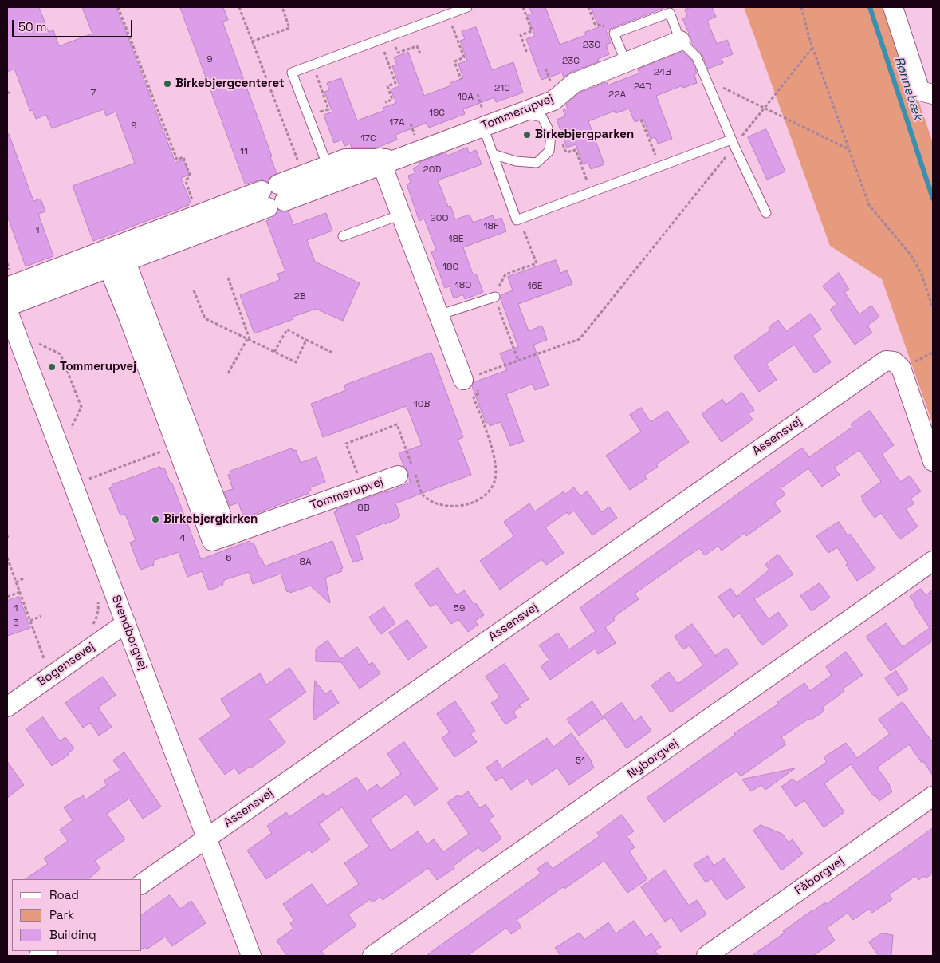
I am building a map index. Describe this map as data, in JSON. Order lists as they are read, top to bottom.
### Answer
{
  "streets": {
    "street": [
      "Tommerupvej",
      "Assensvej",
      "Svendborgvej",
      "Bogensevej",
      "Nyborgvej",
      "Fåborgvej"
    ]
  },
  "crossings": [
    ["Assensvej", "Svendborgvej"],
    ["Svendborgvej", "Bogensevej"]
  ],
  "water": ["Rønnebæk"],
  "places": [
    "Birkebjergcenteret",
    "Birkebjergparken",
    "Tommerupvej",
    "Birkebjergkirken"
  ],
  "house_numbers": [
    "23O",
    "9",
    "23C",
    "24B",
    "24D",
    "21C",
    "7",
    "22A",
    "19A",
    "19C",
    "17A",
    "9",
    "17C",
    "11",
    "20D",
    "20O",
    "18F",
    "1",
    "18E",
    "18C",
    "18O",
    "16E",
    "2B",
    "10B",
    "8B",
    "4",
    "6",
    "8A",
    "1",
    "59",
    "3",
    "51"
  ],
  "legend": ["Road", "Park", "Building"],
  "scale_bar": "50 m"
}
